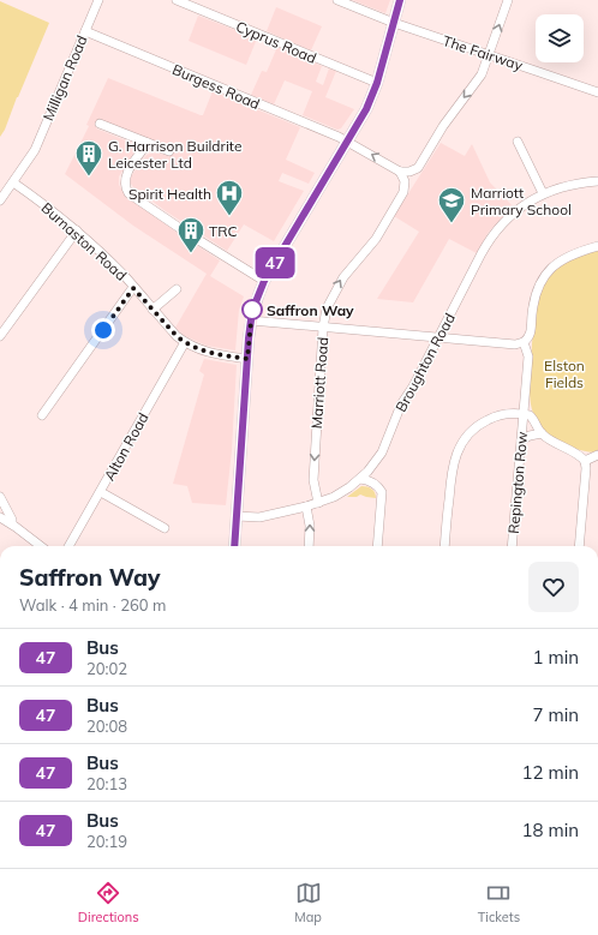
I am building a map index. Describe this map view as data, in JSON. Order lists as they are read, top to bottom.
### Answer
{
  "streets": {
    "street": [
      "Cyprus Road",
      "The Fairway",
      "Milligan Road",
      "Burgess Road",
      "Burnaston Road",
      "Broughton Road",
      "Marriott Road",
      "Alton Road",
      "Repington Row"
    ]
  },
  "crossings": [
    ["Milligan Road", "Burgess Road"],
    ["Milligan Road", "Burnaston Road"],
    ["Burgess Road", "Marriott Road"],
    ["Burnaston Road", "Alton Road"],
    ["Broughton Road", "Marriott Road"]
  ],
  "parks": ["Elston Fields"],
  "places": {
    "building": ["G. Harrison Buildrite Leicester Ltd", "TRC"],
    "hospital": ["Spirit Health"],
    "school or university": ["Marriott Primary School"],
    "other": ["Saffron Way"]
  },
  "lines": ["bus line 47"],
  "page": {
    "on_map": "47",
    "heading": ["Saffron Way", "Walk · 4 min · 260 m"],
    "list": [
      {
        "mark": "47",
        "name": "Bus",
        "note": "20:02",
        "value": "1 min"
      },
      {
        "mark": "47",
        "name": "Bus",
        "note": "20:08",
        "value": "7 min"
      },
      {
        "mark": "47",
        "name": "Bus",
        "note": "20:13",
        "value": "12 min"
      },
      {
        "mark": "47",
        "name": "Bus",
        "note": "20:19",
        "value": "18 min"
      }
    ],
    "tabs": ["Directions", "Map", "Tickets"]
  }
}
